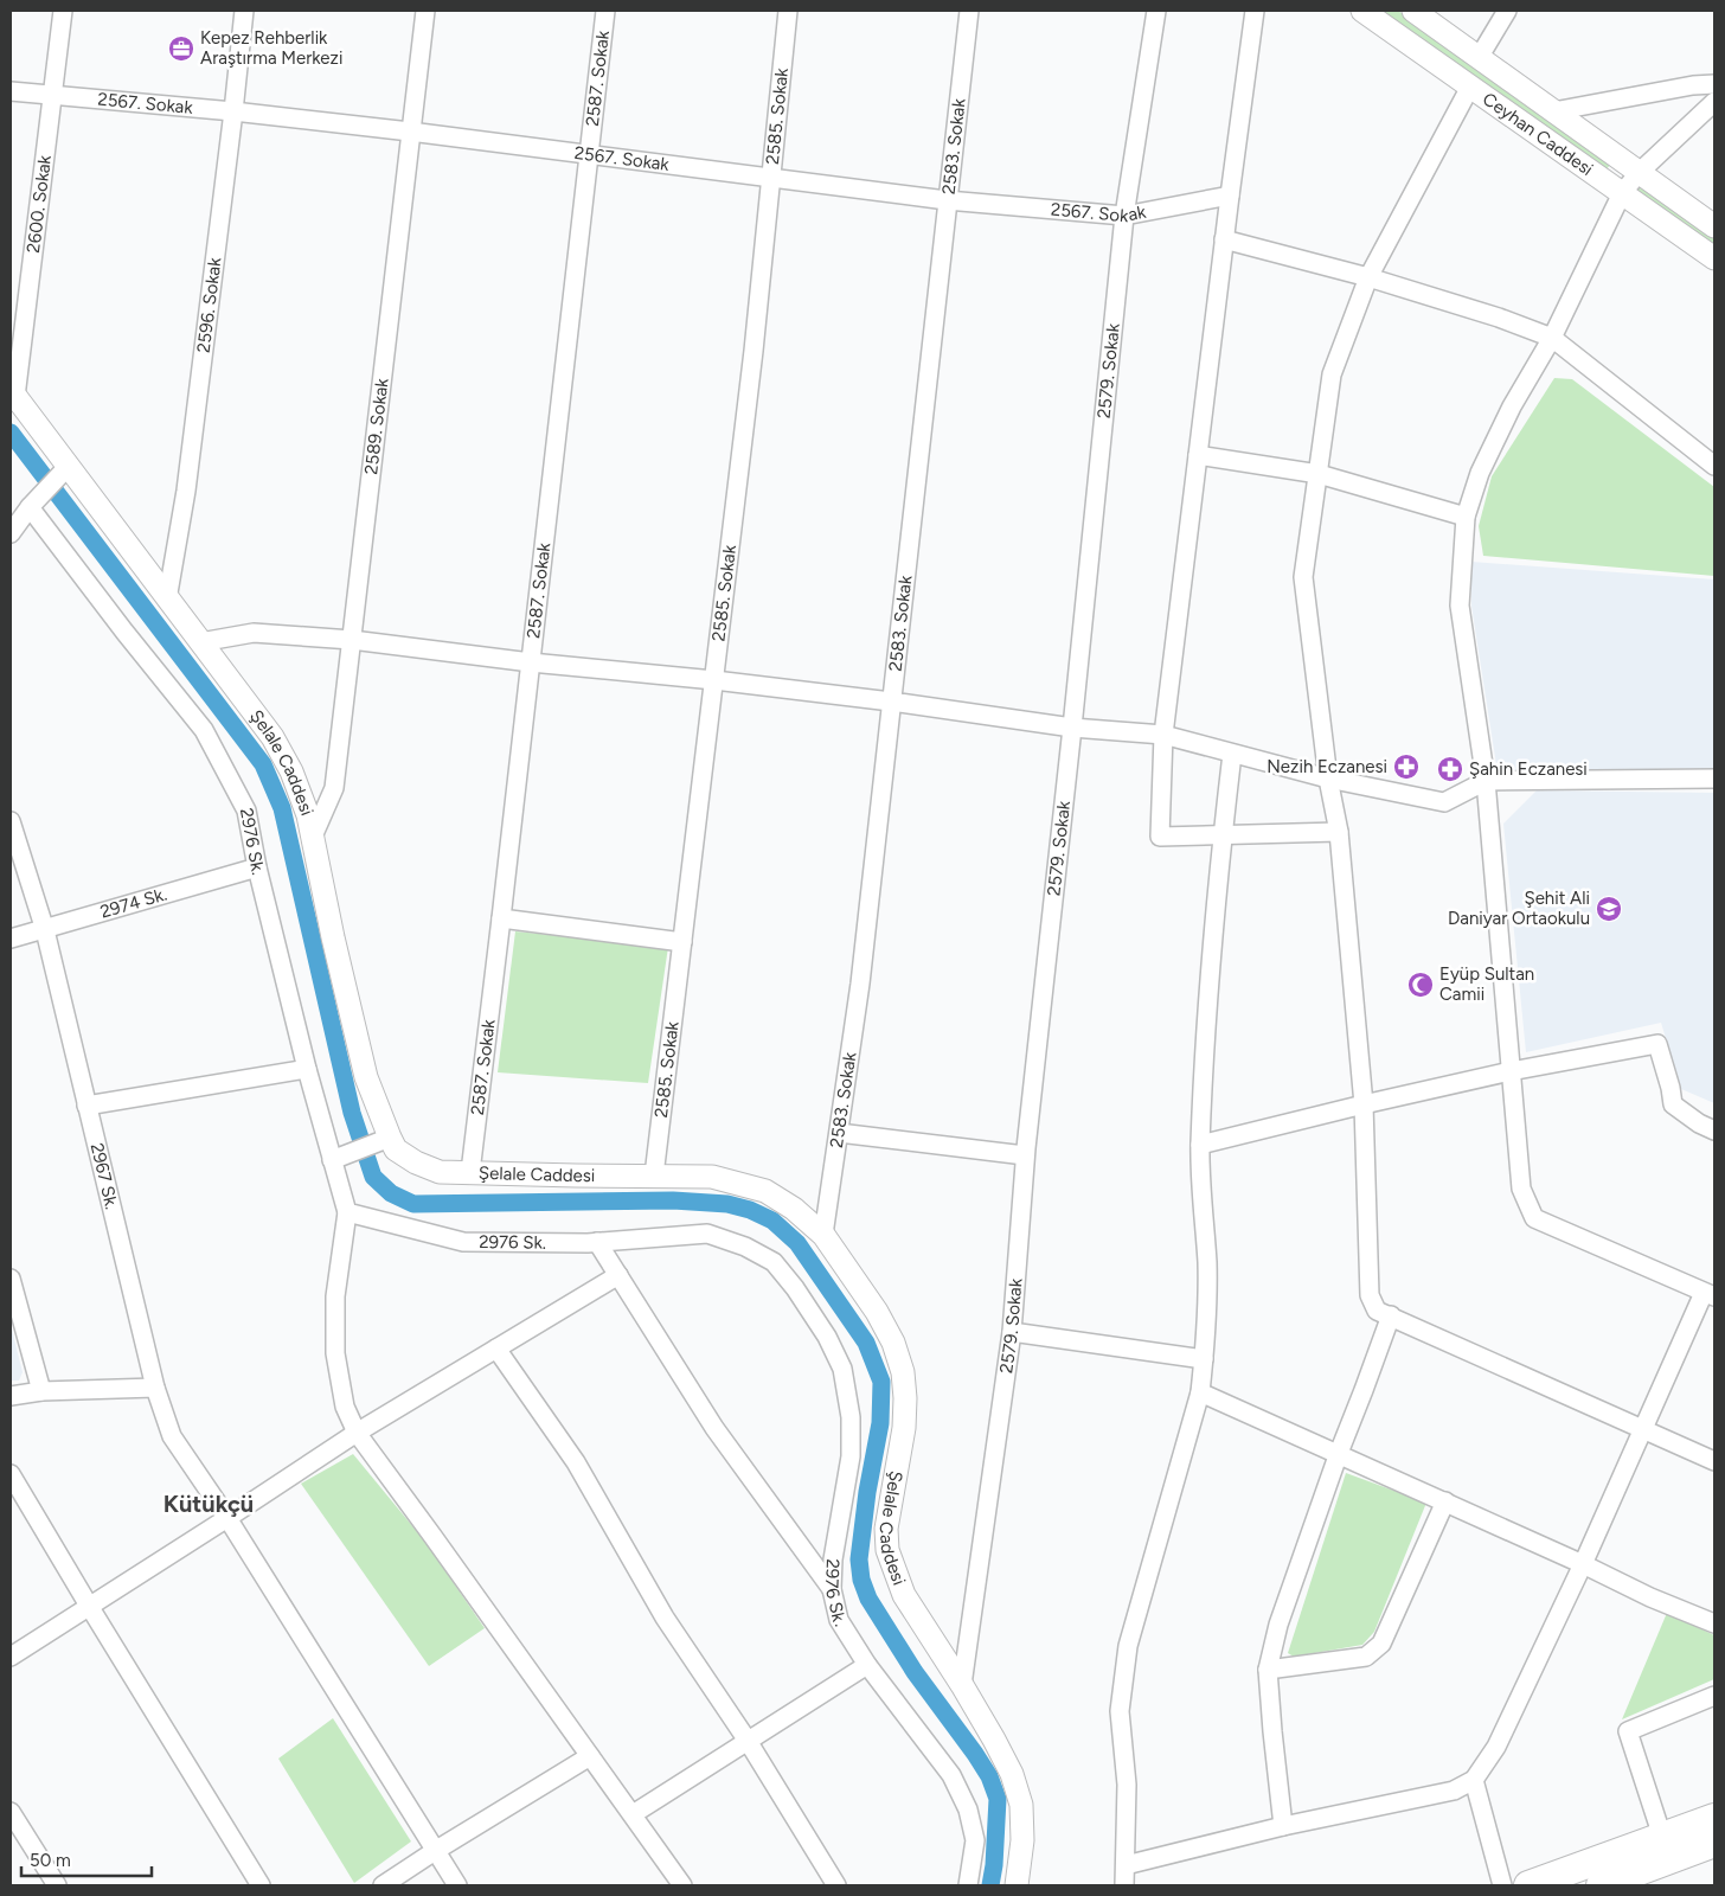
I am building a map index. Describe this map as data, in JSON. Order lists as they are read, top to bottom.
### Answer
{
  "streets": {
    "street": [
      "2587. Sokak",
      "2567. Sokak",
      "2585. Sokak",
      "Ceyhan Caddesi",
      "2583. Sokak",
      "2600. Sokak",
      "2596. Sokak",
      "2579. Sokak",
      "2589. Sokak",
      "Şelale Caddesi",
      "2976 Sk.",
      "2974 Sk.",
      "2967 Sk."
    ]
  },
  "crossings": [
    ["2587. Sokak", "2567. Sokak"],
    ["2587. Sokak", "Şelale Caddesi"],
    ["2567. Sokak", "2585. Sokak"],
    ["2567. Sokak", "2583. Sokak"],
    ["2567. Sokak", "2600. Sokak"],
    ["2567. Sokak", "2596. Sokak"],
    ["2567. Sokak", "2579. Sokak"],
    ["2567. Sokak", "2589. Sokak"],
    ["2585. Sokak", "Şelale Caddesi"],
    ["2583. Sokak", "Şelale Caddesi"],
    ["2600. Sokak", "Şelale Caddesi"],
    ["2596. Sokak", "Şelale Caddesi"],
    ["2579. Sokak", "Şelale Caddesi"],
    ["2589. Sokak", "Şelale Caddesi"],
    ["2976 Sk.", "2974 Sk."],
    ["2974 Sk.", "2967 Sk."]
  ],
  "districts": ["Kütükçü"],
  "places": {
    "office": ["Kepez Rehberlik Araştırma Merkezi"],
    "pharmacy": ["Nezih Eczanesi", "Şahin Eczanesi"],
    "school or university": ["Şehit Ali Daniyar Ortaokulu"],
    "mosque": ["Eyüp Sultan Camii"]
  },
  "scale_bar": "50 m"
}
